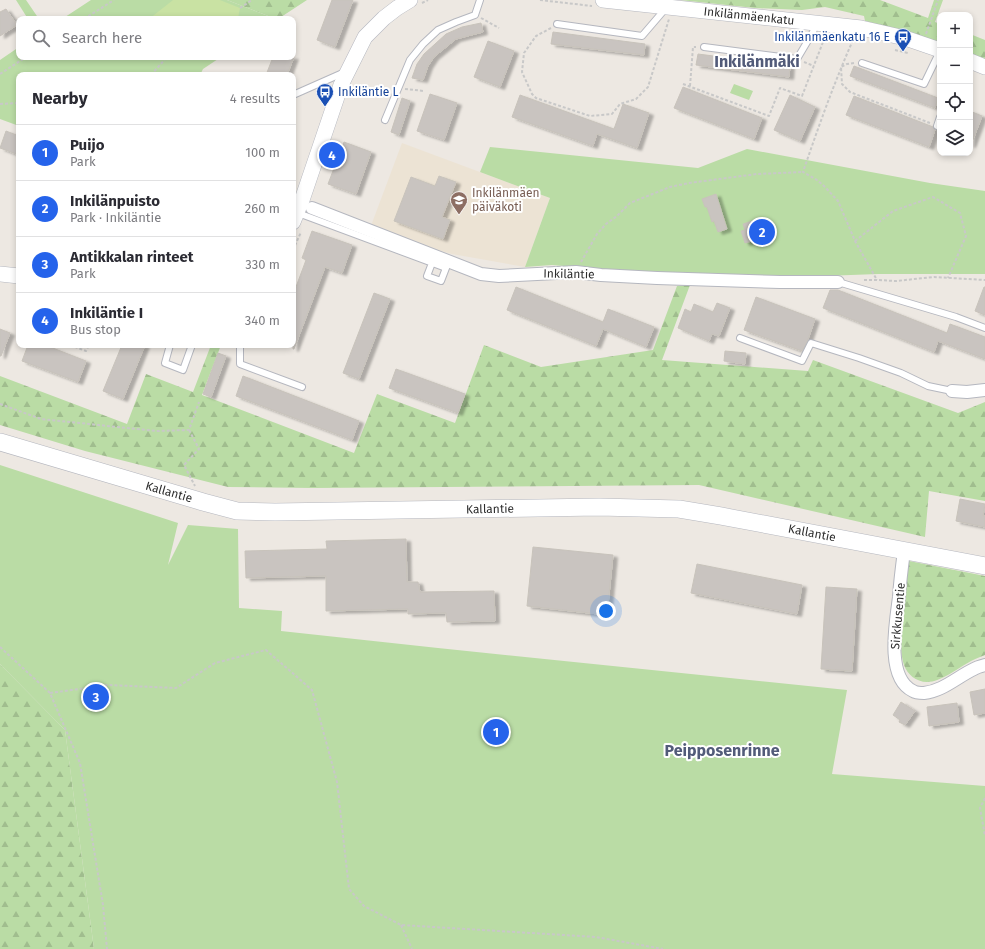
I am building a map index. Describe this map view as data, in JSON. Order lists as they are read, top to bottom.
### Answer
{
  "streets": {
    "main road": ["Kallantie"],
    "street": ["Inkilänmäenkatu", "Inkiläntie", "Sirkkusentie"]
  },
  "crossings": [
    ["Kallantie", "Sirkkusentie"]
  ],
  "districts": ["Inkilänmäki", "Peipposenrinne"],
  "places": {
    "bus stop": ["Inkilänmäenkatu 16 E", "Inkiläntie L"],
    "school or university": ["Inkilänmäen päiväkoti"]
  },
  "page": {
    "map_buttons": ["+", "−"],
    "search": "Search here",
    "heading": ["Nearby", "4 results"],
    "list": [
      {
        "mark": "1",
        "name": "Puijo",
        "note": "Park",
        "value": "100 m"
      },
      {
        "mark": "2",
        "name": "Inkilänpuisto",
        "note": "Park · Inkiläntie",
        "value": "260 m"
      },
      {
        "mark": "3",
        "name": "Antikkalan rinteet",
        "note": "Park",
        "value": "330 m"
      },
      {
        "mark": "4",
        "name": "Inkiläntie I",
        "note": "Bus stop",
        "value": "340 m"
      }
    ],
    "pins": [
      "4",
      "2",
      "3",
      "1"
    ]
  }
}
